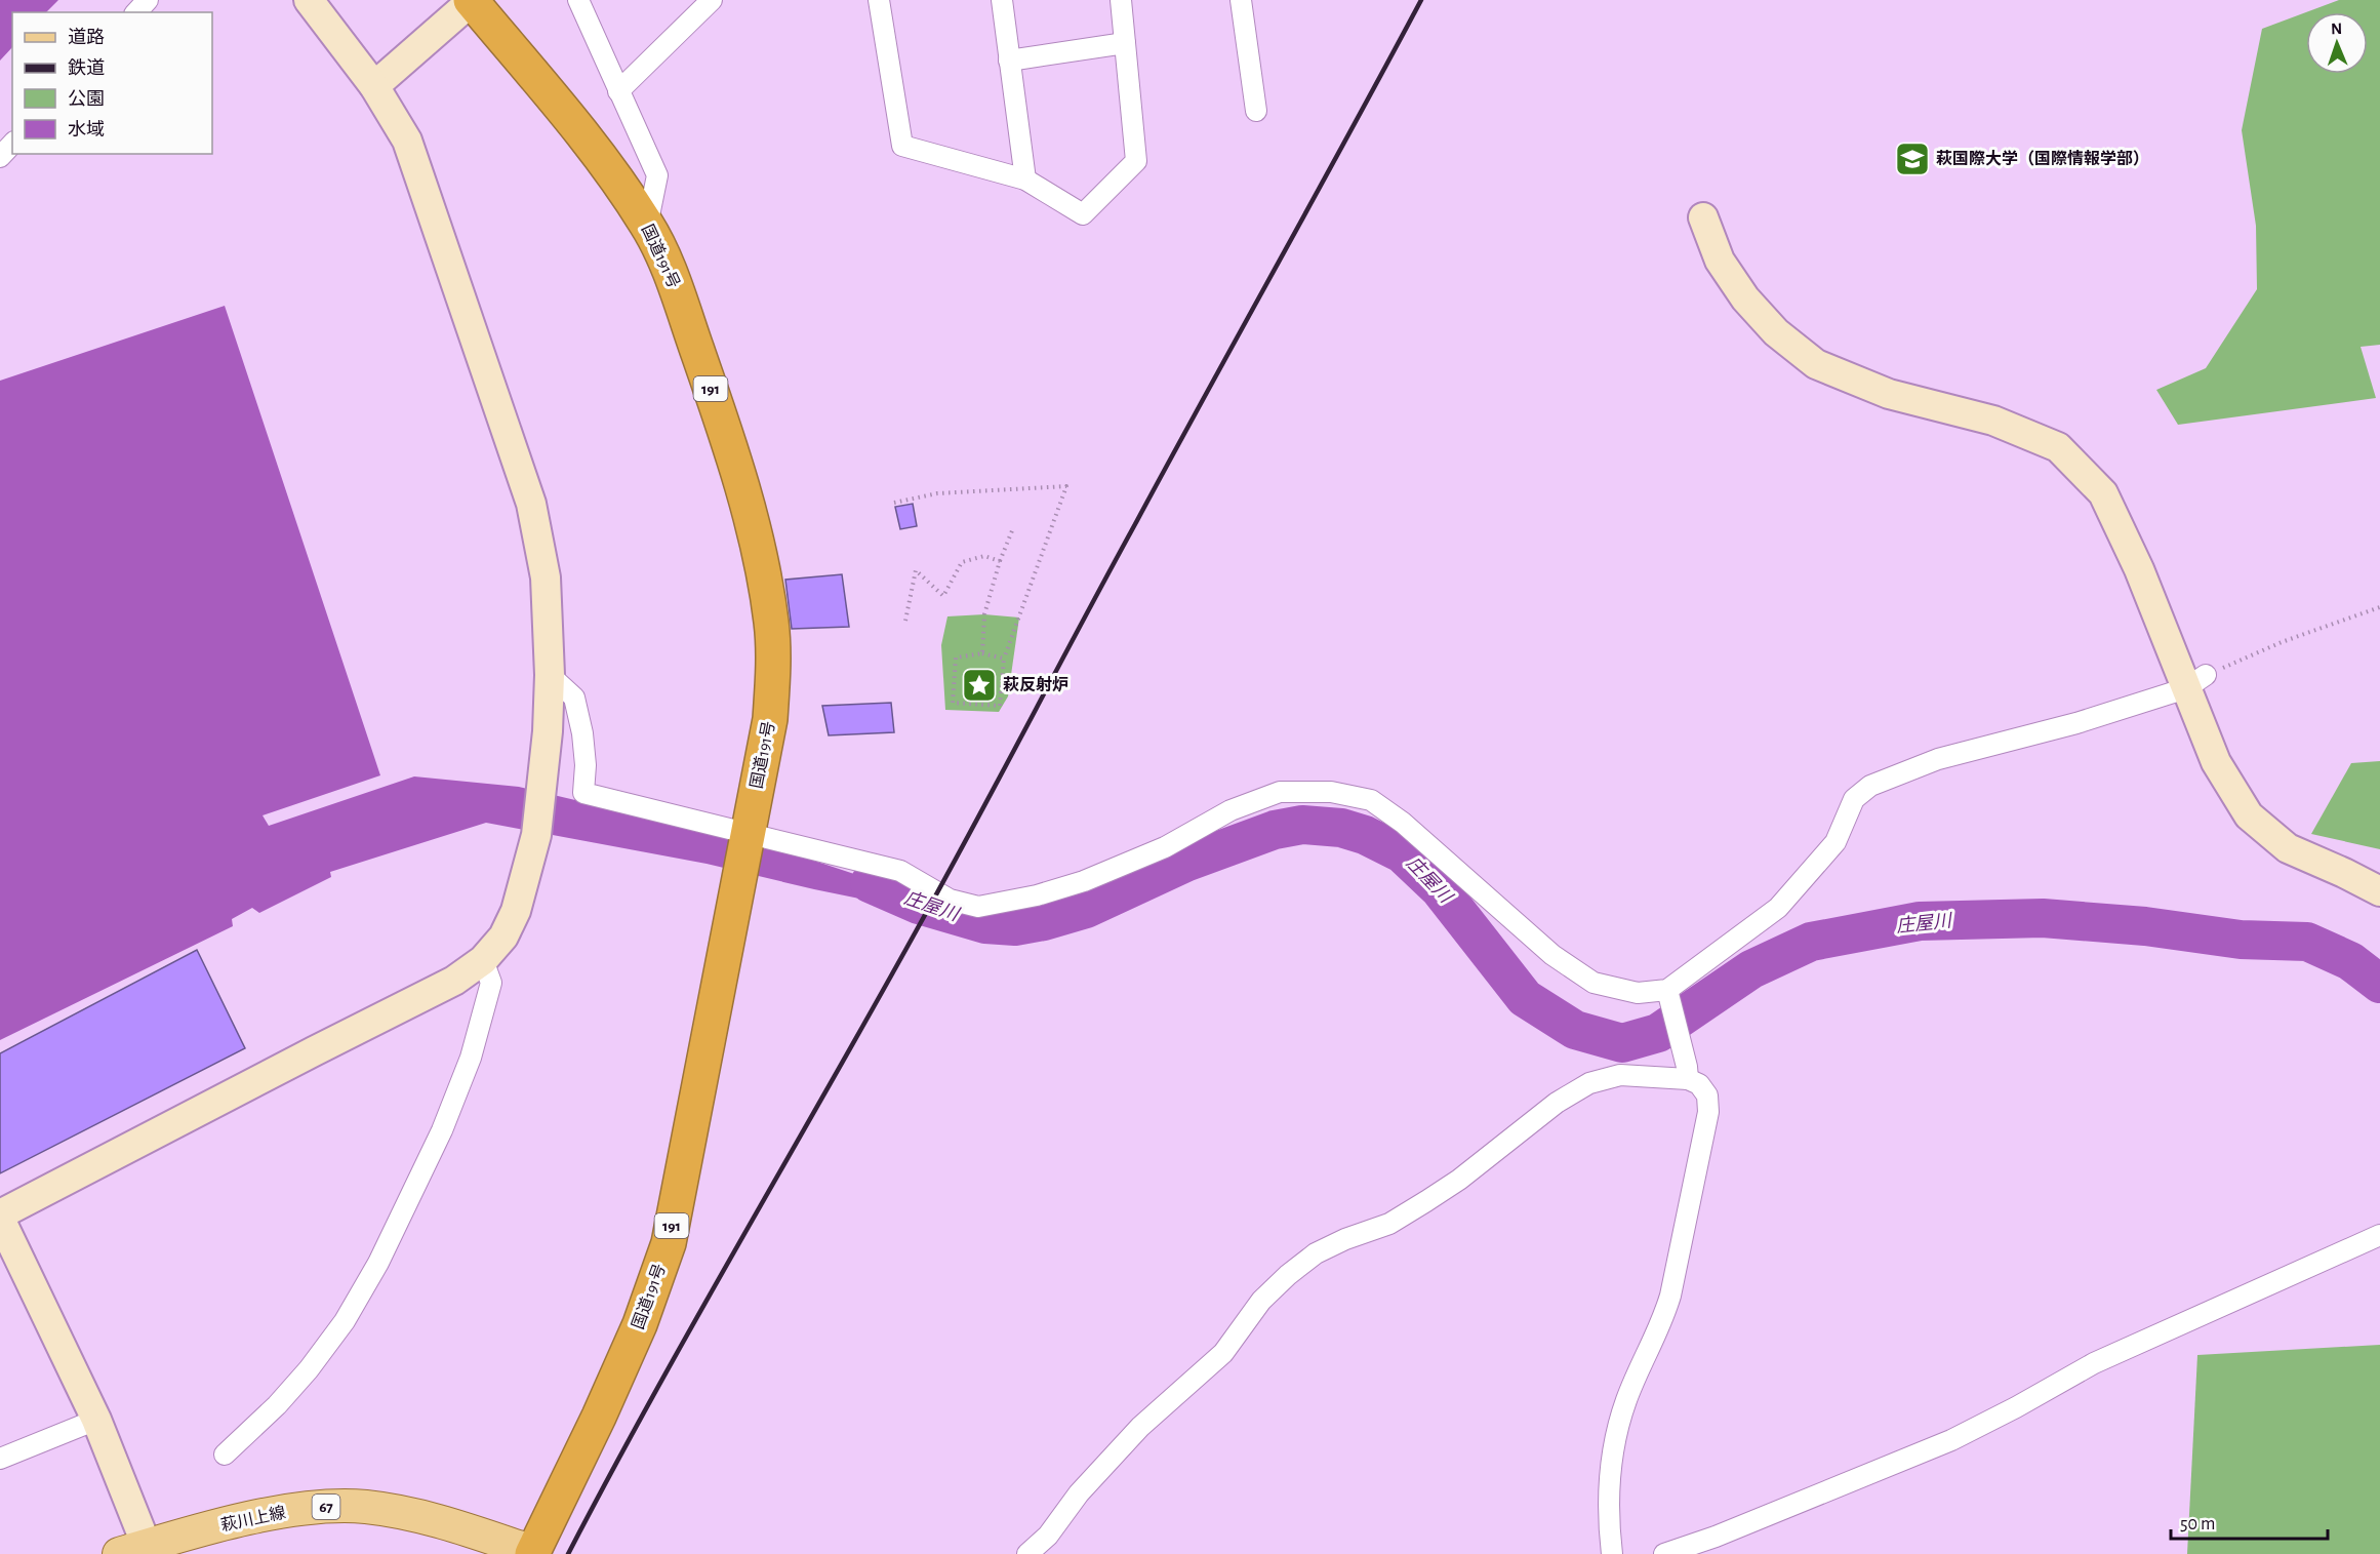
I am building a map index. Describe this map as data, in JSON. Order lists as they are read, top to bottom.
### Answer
{
  "streets": {
    "highway": ["国道191号", "191"],
    "main road": ["67", "萩川上線"]
  },
  "crossings": [
    ["国道191号", "萩川上線"]
  ],
  "water": ["庄屋川"],
  "places": {
    "school or university": ["萩国際大学（国際情報学部）"],
    "place": ["萩反射炉"]
  },
  "legend": [
    "道路",
    "鉄道",
    "公園",
    "水域"
  ],
  "scale_bar": "50 m",
  "north": "top"
}
